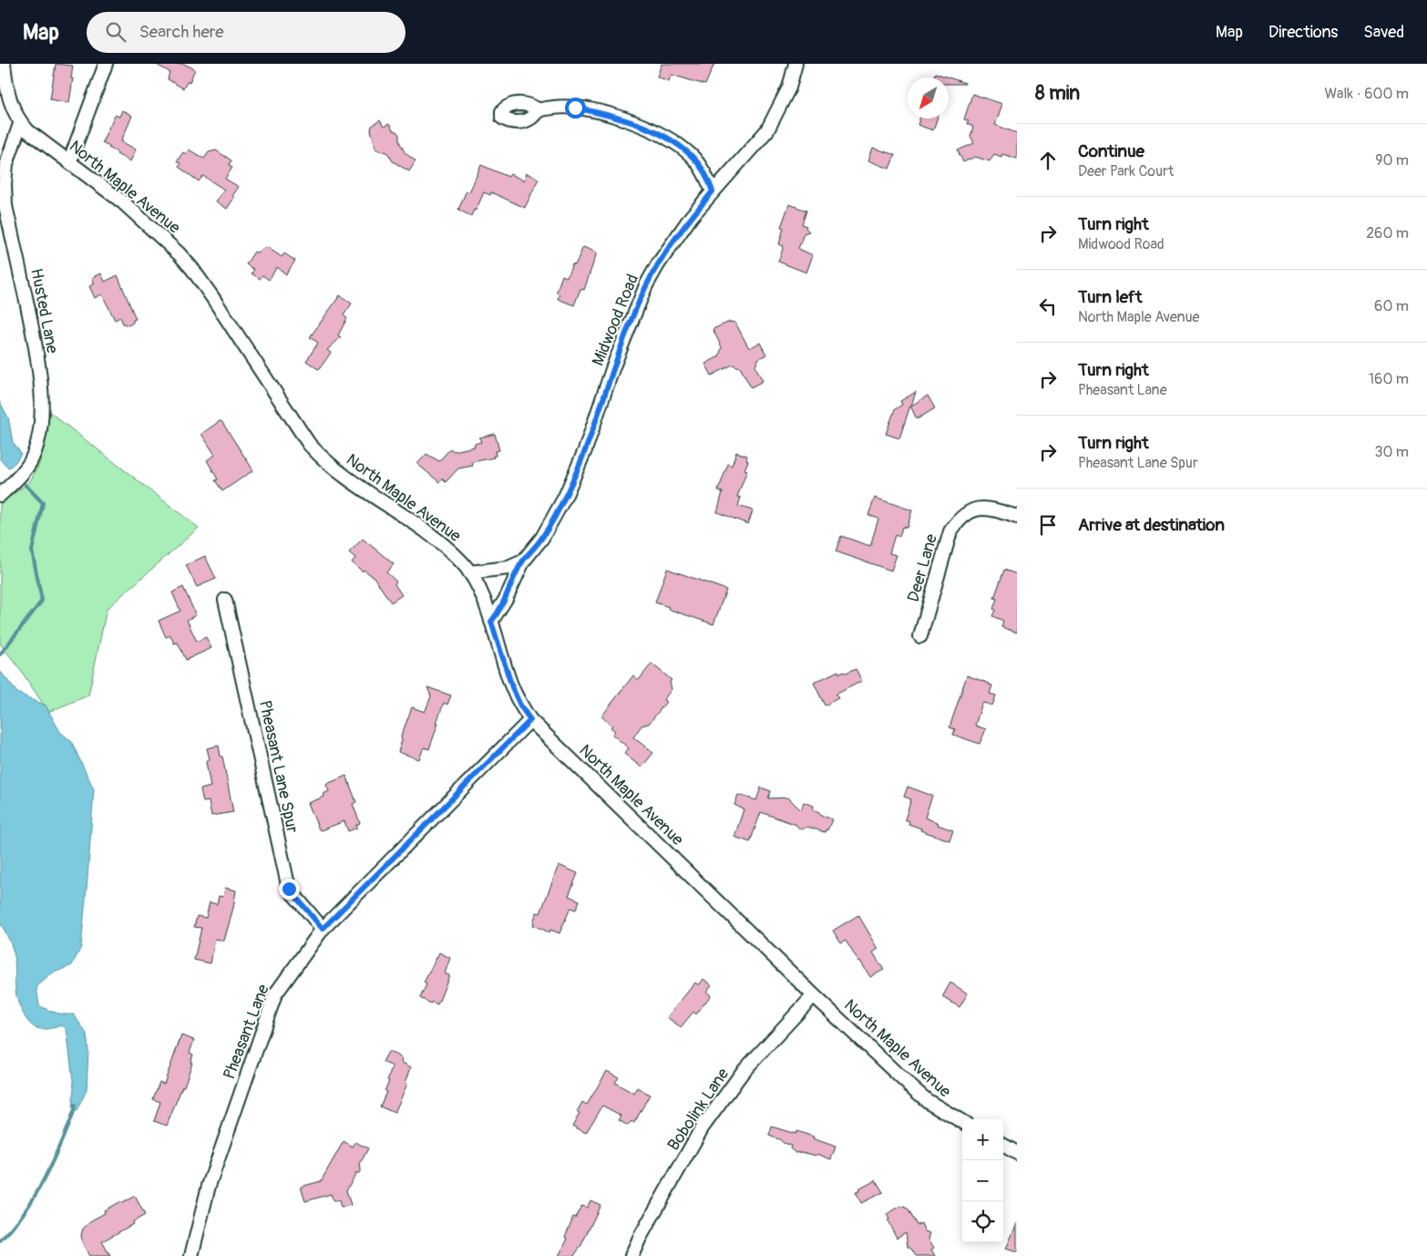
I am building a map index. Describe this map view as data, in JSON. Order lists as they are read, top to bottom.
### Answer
{
  "streets": {
    "street": [
      "North Maple Avenue",
      "Husted Lane",
      "Midwood Road",
      "Deer Lane",
      "Pheasant Lane Spur",
      "Pheasant Lane",
      "Bobolink Lane"
    ]
  },
  "crossings": [
    ["North Maple Avenue", "Husted Lane"],
    ["North Maple Avenue", "Midwood Road"],
    ["North Maple Avenue", "Pheasant Lane"],
    ["North Maple Avenue", "Bobolink Lane"],
    ["Pheasant Lane Spur", "Pheasant Lane"]
  ],
  "north": "bottom left",
  "page": {
    "header": "Map",
    "search": "Search here",
    "nav": ["Map", "Directions", "Saved"],
    "heading": ["8 min", "Walk · 600 m"],
    "list": [
      ["Continue", "Deer Park Court", "90 m"],
      ["Turn right", "Midwood Road", "260 m"],
      ["Turn left", "North Maple Avenue", "60 m"],
      ["Turn right", "Pheasant Lane", "160 m"],
      ["Turn right", "Pheasant Lane Spur", "30 m"],
      "Arrive at destination"
    ],
    "map_buttons": ["+", "−"]
  }
}
